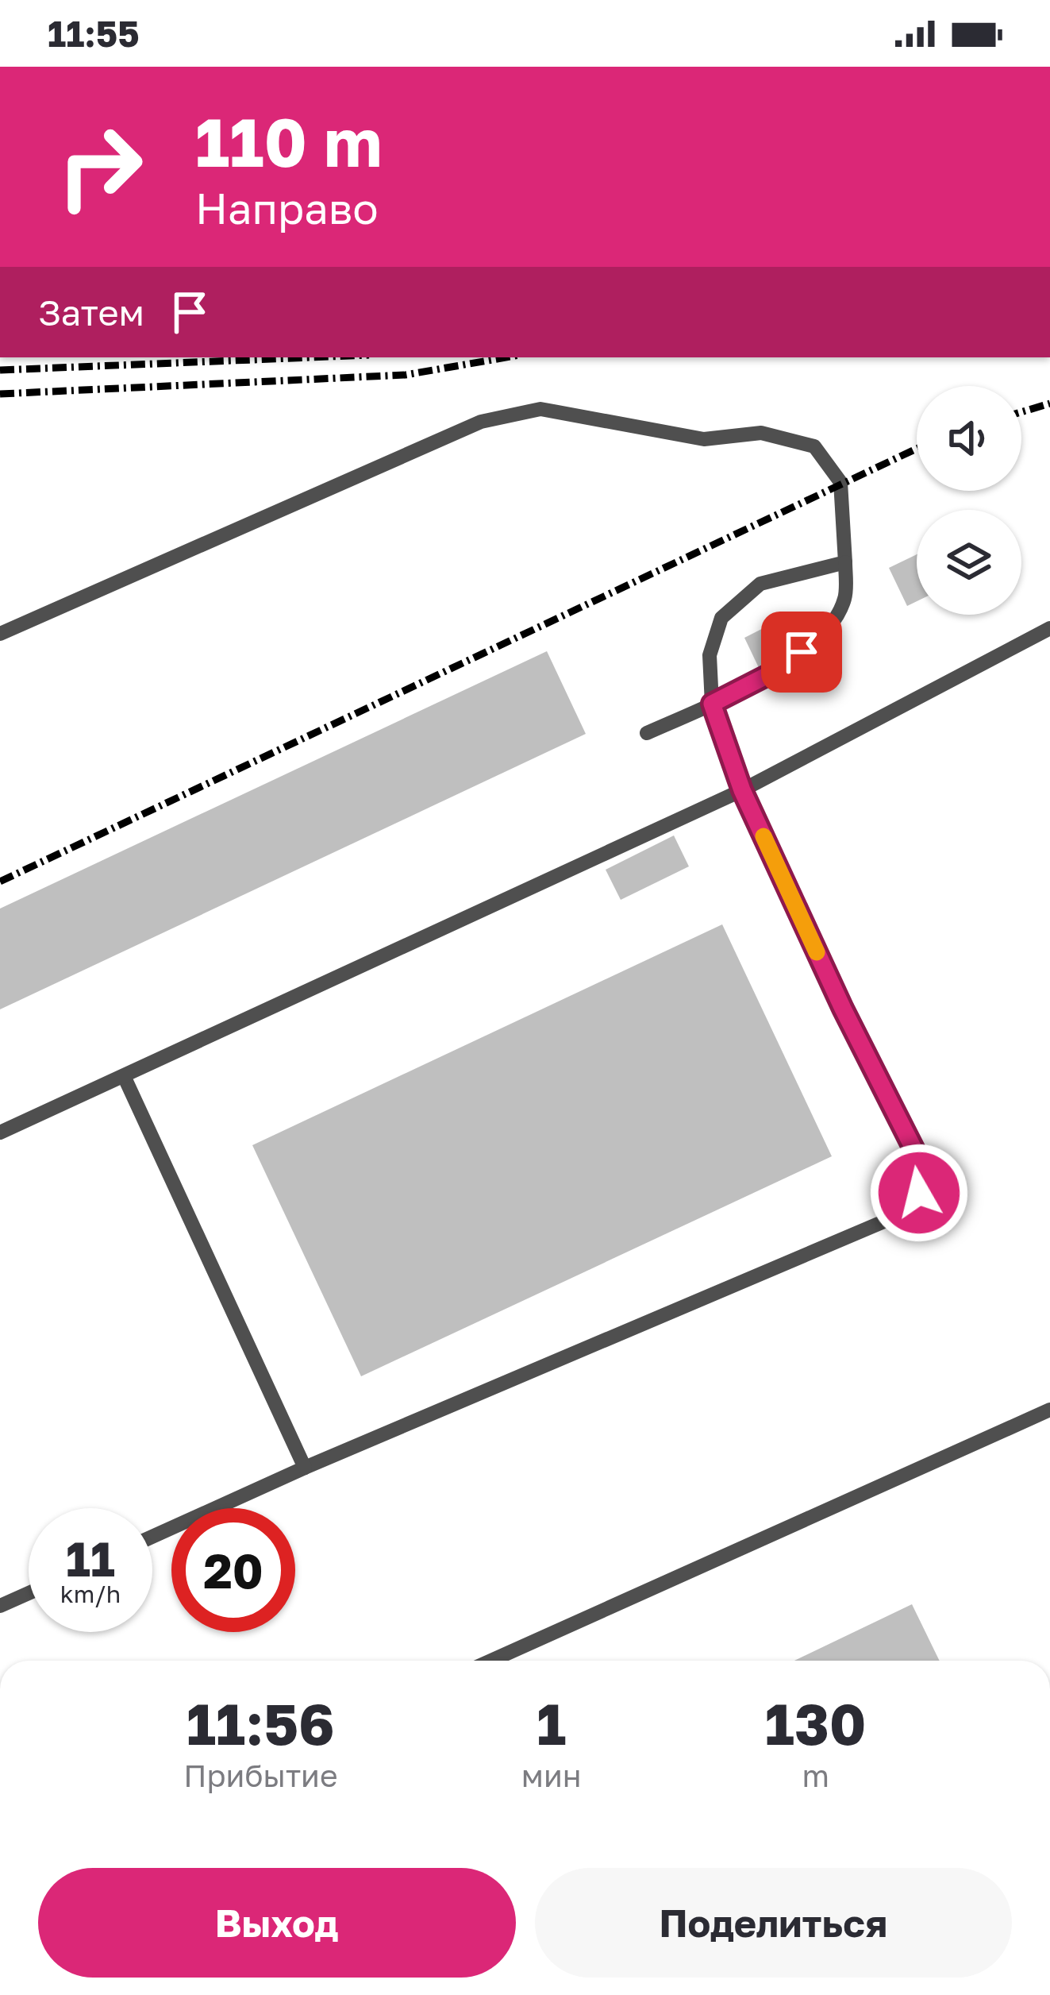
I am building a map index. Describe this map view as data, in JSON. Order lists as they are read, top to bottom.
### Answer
{
  "page": {
    "status": "11:55",
    "turn": ["110 m", "Направо"],
    "then": "Затем",
    "speed": "11 km/h",
    "limit": "20",
    "eta": [
      "11:56",
      "Прибытие",
      "1",
      "мин",
      "130",
      "m"
    ],
    "buttons": ["Выход", "Поделиться"]
  }
}
